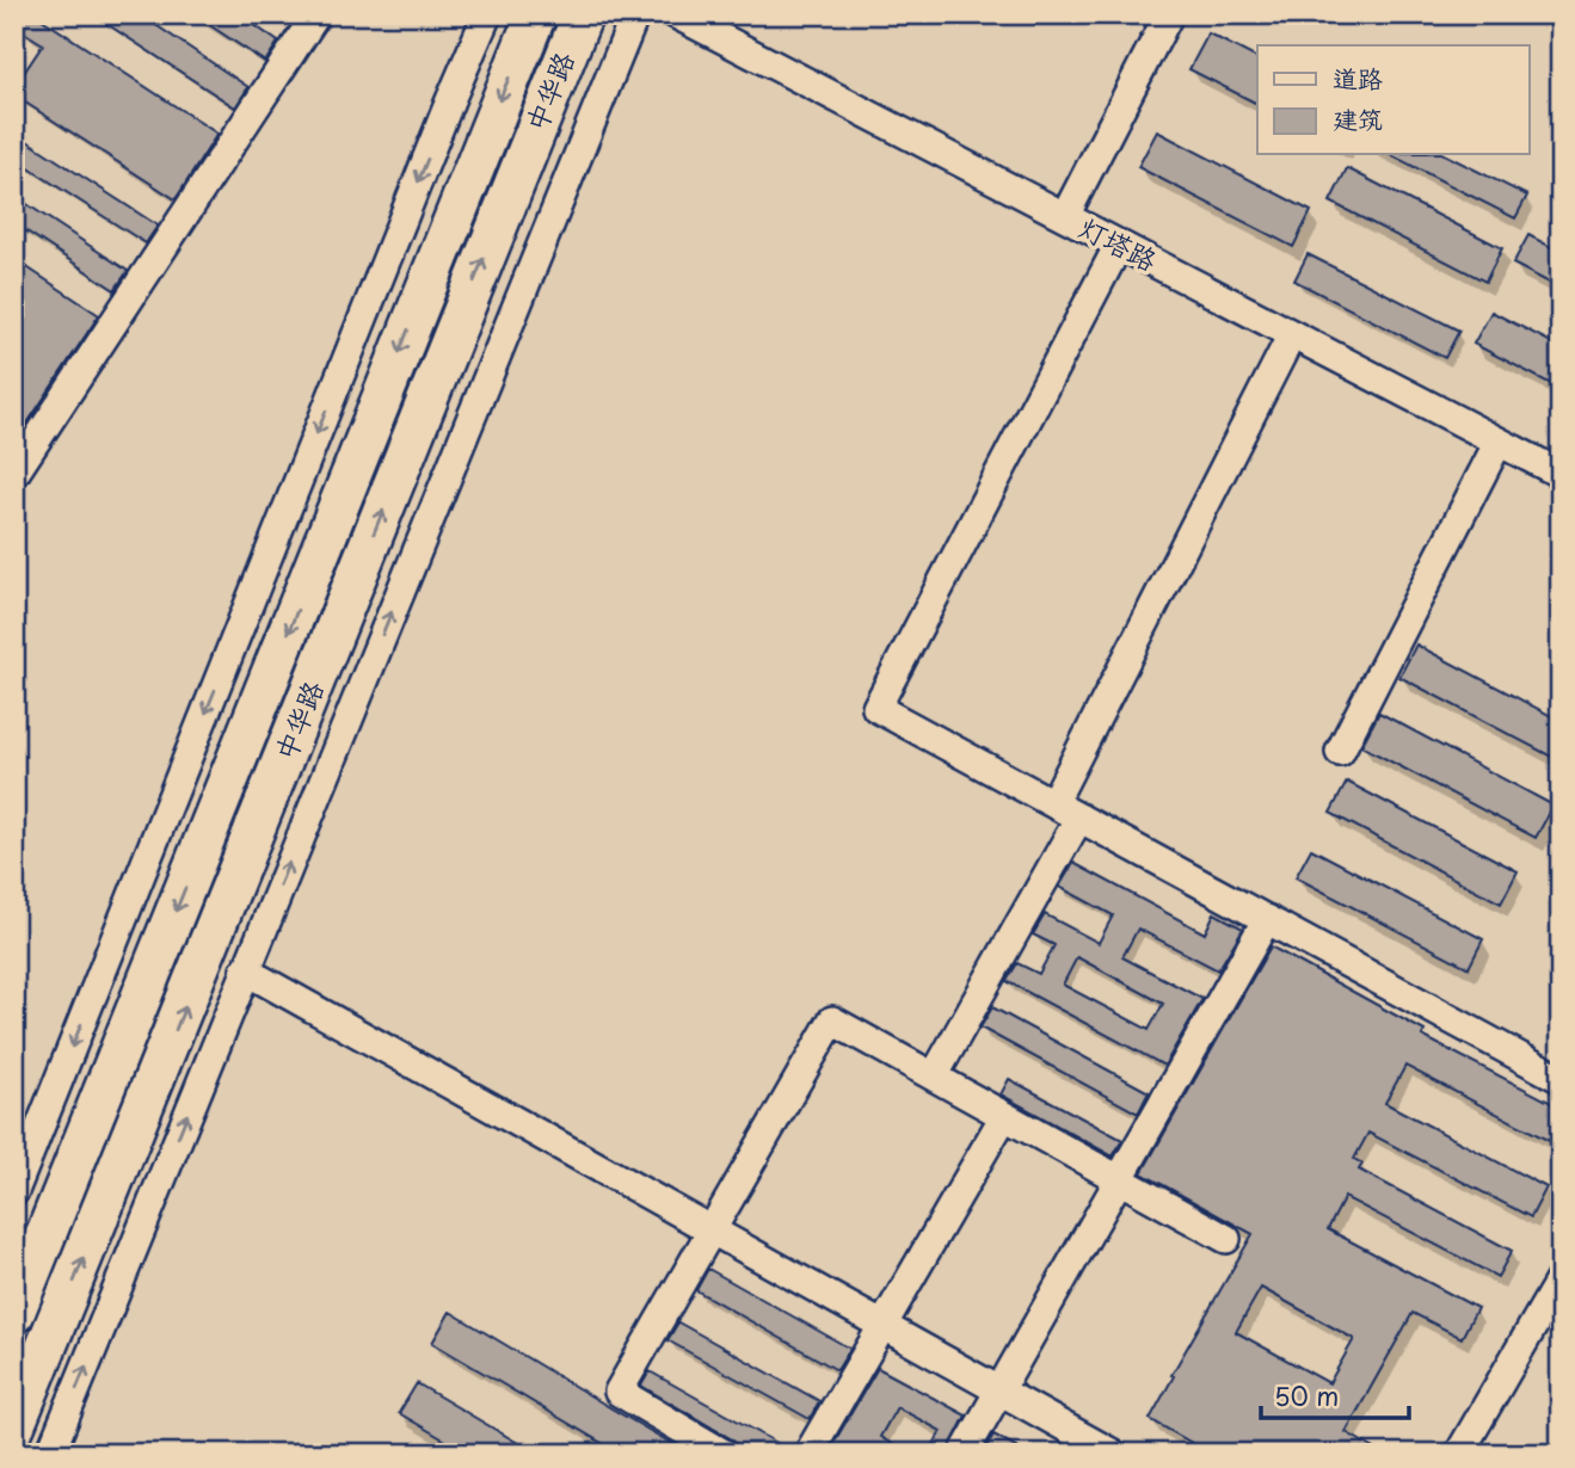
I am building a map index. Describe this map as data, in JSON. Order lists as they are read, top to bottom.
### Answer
{
  "streets": {
    "highway": ["中华路"],
    "street": ["灯塔路"]
  },
  "legend": ["道路", "建筑"],
  "scale_bar": "50 m"
}
